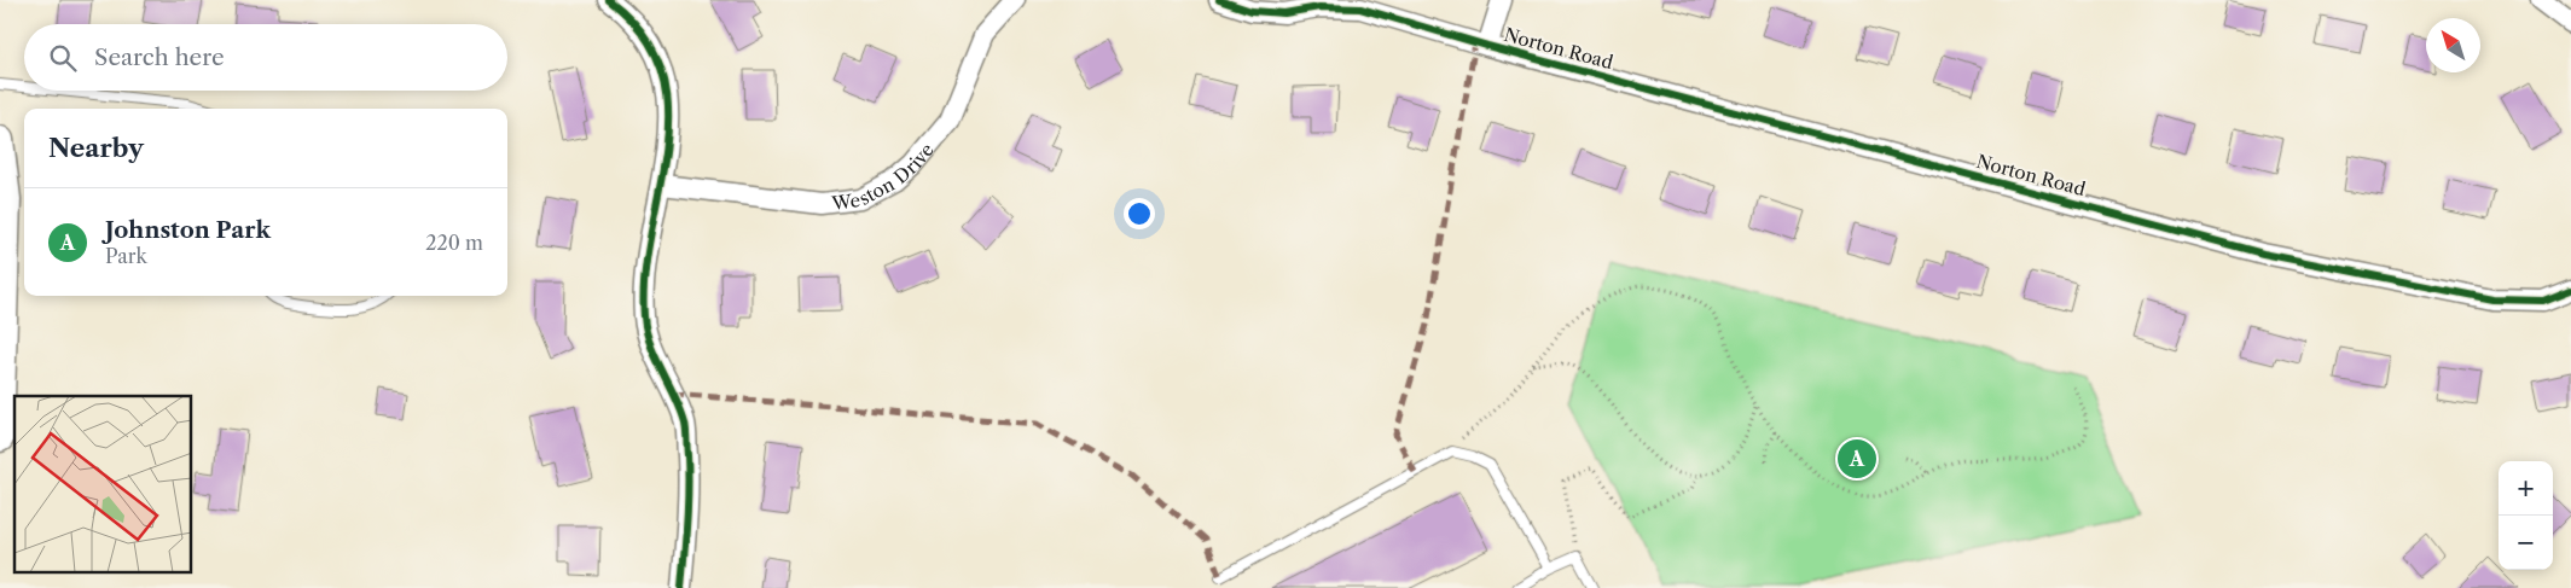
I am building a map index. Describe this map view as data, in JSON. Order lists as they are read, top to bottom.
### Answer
{
  "streets": {
    "street": ["Norton Road", "Weston Drive"]
  },
  "north": "top left",
  "page": {
    "search": "Search here",
    "heading": "Nearby",
    "list": [
      {
        "mark": "A",
        "name": "Johnston Park",
        "note": "Park",
        "value": "220 m"
      }
    ],
    "pins": "A",
    "map_buttons": ["+", "−"]
  }
}
